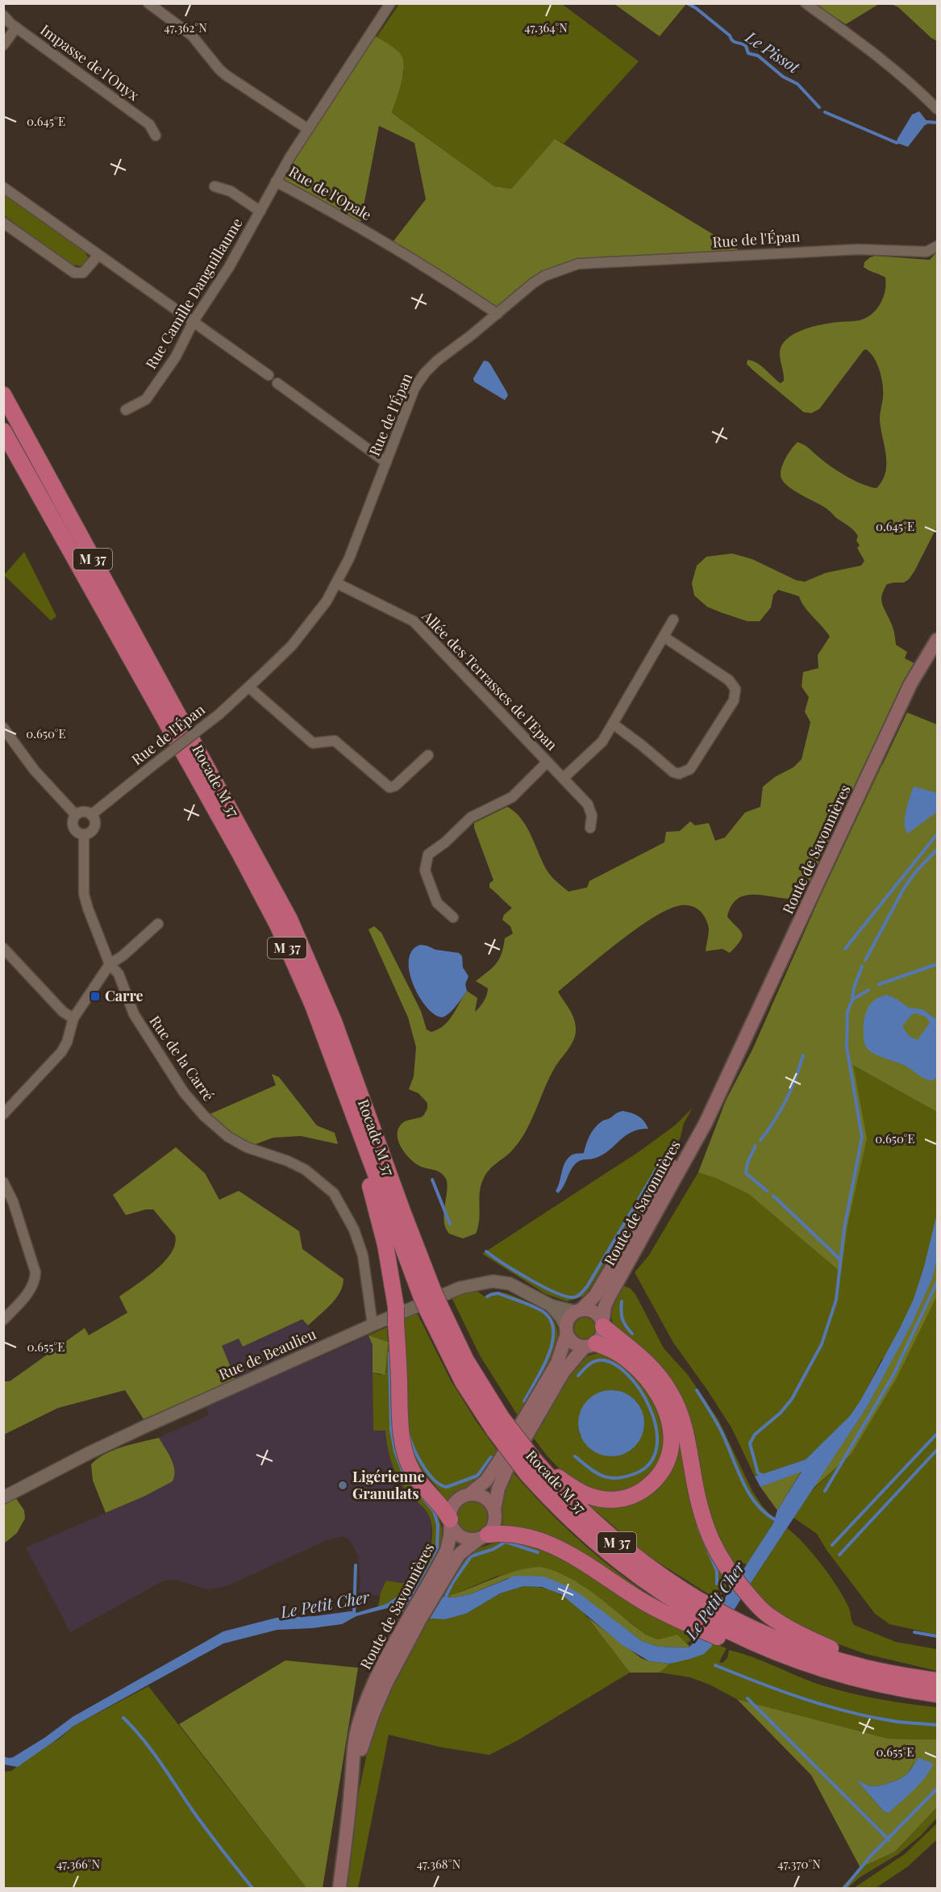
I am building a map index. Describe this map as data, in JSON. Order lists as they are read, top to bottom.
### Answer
{
  "streets": {
    "highway": ["M 37", "Rocade M 37"],
    "main road": ["Route de Savonnières"],
    "street": [
      "Impasse de l'Onyx",
      "Rue de l'Opale",
      "Rue de l'Épan",
      "Rue Camille Danguillaume",
      "Allée des Terrasses de l'Epan",
      "Rue de la Carré",
      "Rue de Beaulieu"
    ]
  },
  "crossings": [
    ["Rue de l'Opale", "Rue de l'Épan"],
    ["Rue de l'Opale", "Rue Camille Danguillaume"],
    ["Rue de l'Épan", "Allée des Terrasses de l'Epan"],
    ["Rue de l'Épan", "Rue de la Carré"],
    ["Route de Savonnières", "Rue de Beaulieu"],
    ["Rue de la Carré", "Rue de Beaulieu"]
  ],
  "water": ["Le Pissot", "Le Petit Cher"],
  "places": {
    "transit": ["Carre"],
    "other": ["Ligérienne Granulats"]
  },
  "coordinates": [
    "47.362°N",
    "47.364°N",
    "0.645°E",
    "0.650°E",
    "0.655°E",
    "47.366°N",
    "47.368°N",
    "47.370°N"
  ]
}
